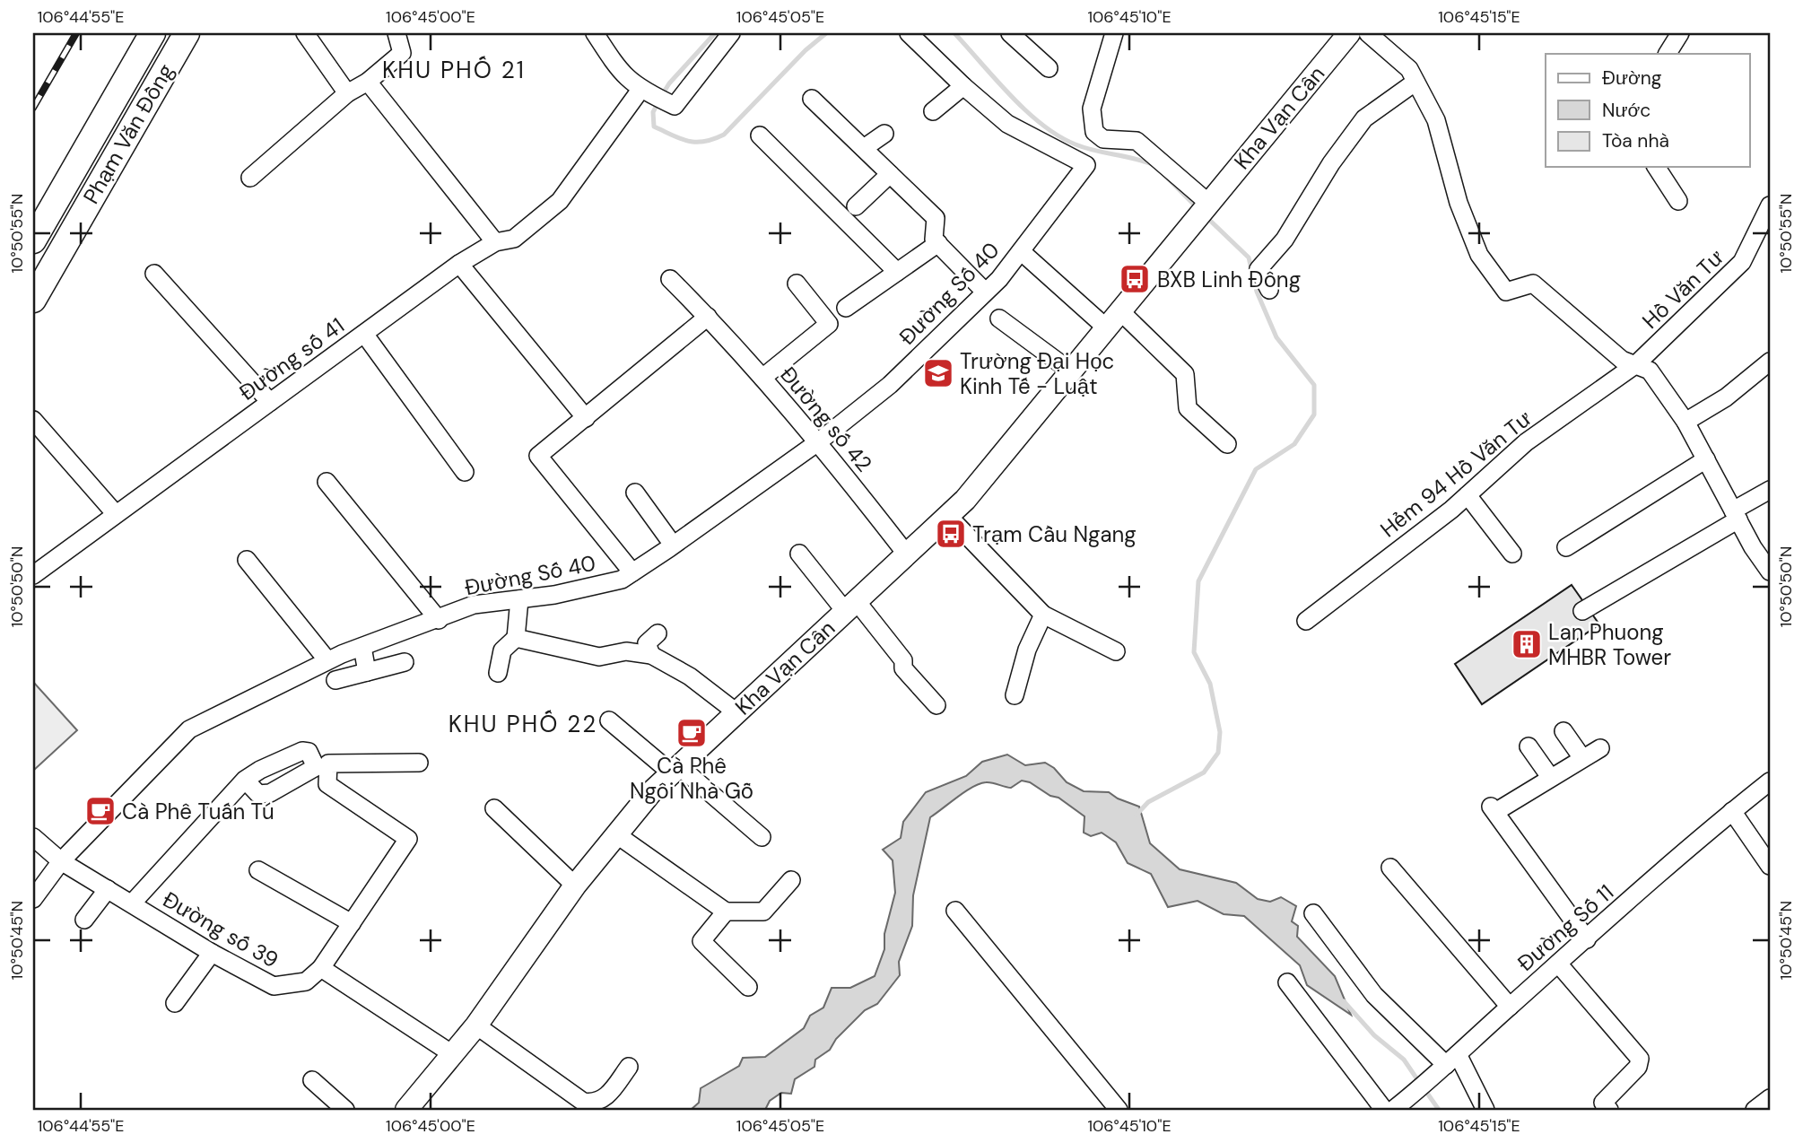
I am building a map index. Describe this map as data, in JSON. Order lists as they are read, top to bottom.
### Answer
{
  "streets": {
    "highway": ["Phạm Văn Đồng"],
    "main road": ["Kha Vạn Cân"],
    "street": [
      "Hồ Văn Tư",
      "Đường Số 40",
      "Đường số 41",
      "Đường số 42",
      "Hẻm 94 Hồ Văn Tư",
      "Đường Số 11",
      "Đường số 39"
    ]
  },
  "crossings": [
    ["Kha Vạn Cân", "Đường số 42"],
    ["Hồ Văn Tư", "Hẻm 94 Hồ Văn Tư"],
    ["Đường Số 40", "Đường số 42"],
    ["Đường Số 40", "Đường số 39"]
  ],
  "districts": ["KHU PHỐ 21", "KHU PHỐ 22"],
  "places": {
    "bus stop": ["BXB Linh Đông", "Trạm Cầu Ngang"],
    "school or university": ["Trường Đại Học Kinh Tế - Luật"],
    "building": ["Lan Phuong MHBR Tower"],
    "cafe": ["Cà Phê Ngôi Nhà Gỗ", "Cà Phê Tuấn Tú"]
  },
  "legend": ["Đường", "Nước", "Tòa nhà"],
  "coordinates": [
    "106°44'55\"E",
    "106°45'00\"E",
    "106°45'05\"E",
    "106°45'10\"E",
    "106°45'15\"E",
    "10°50'55\"N",
    "10°50'50\"N",
    "10°50'45\"N"
  ]
}
